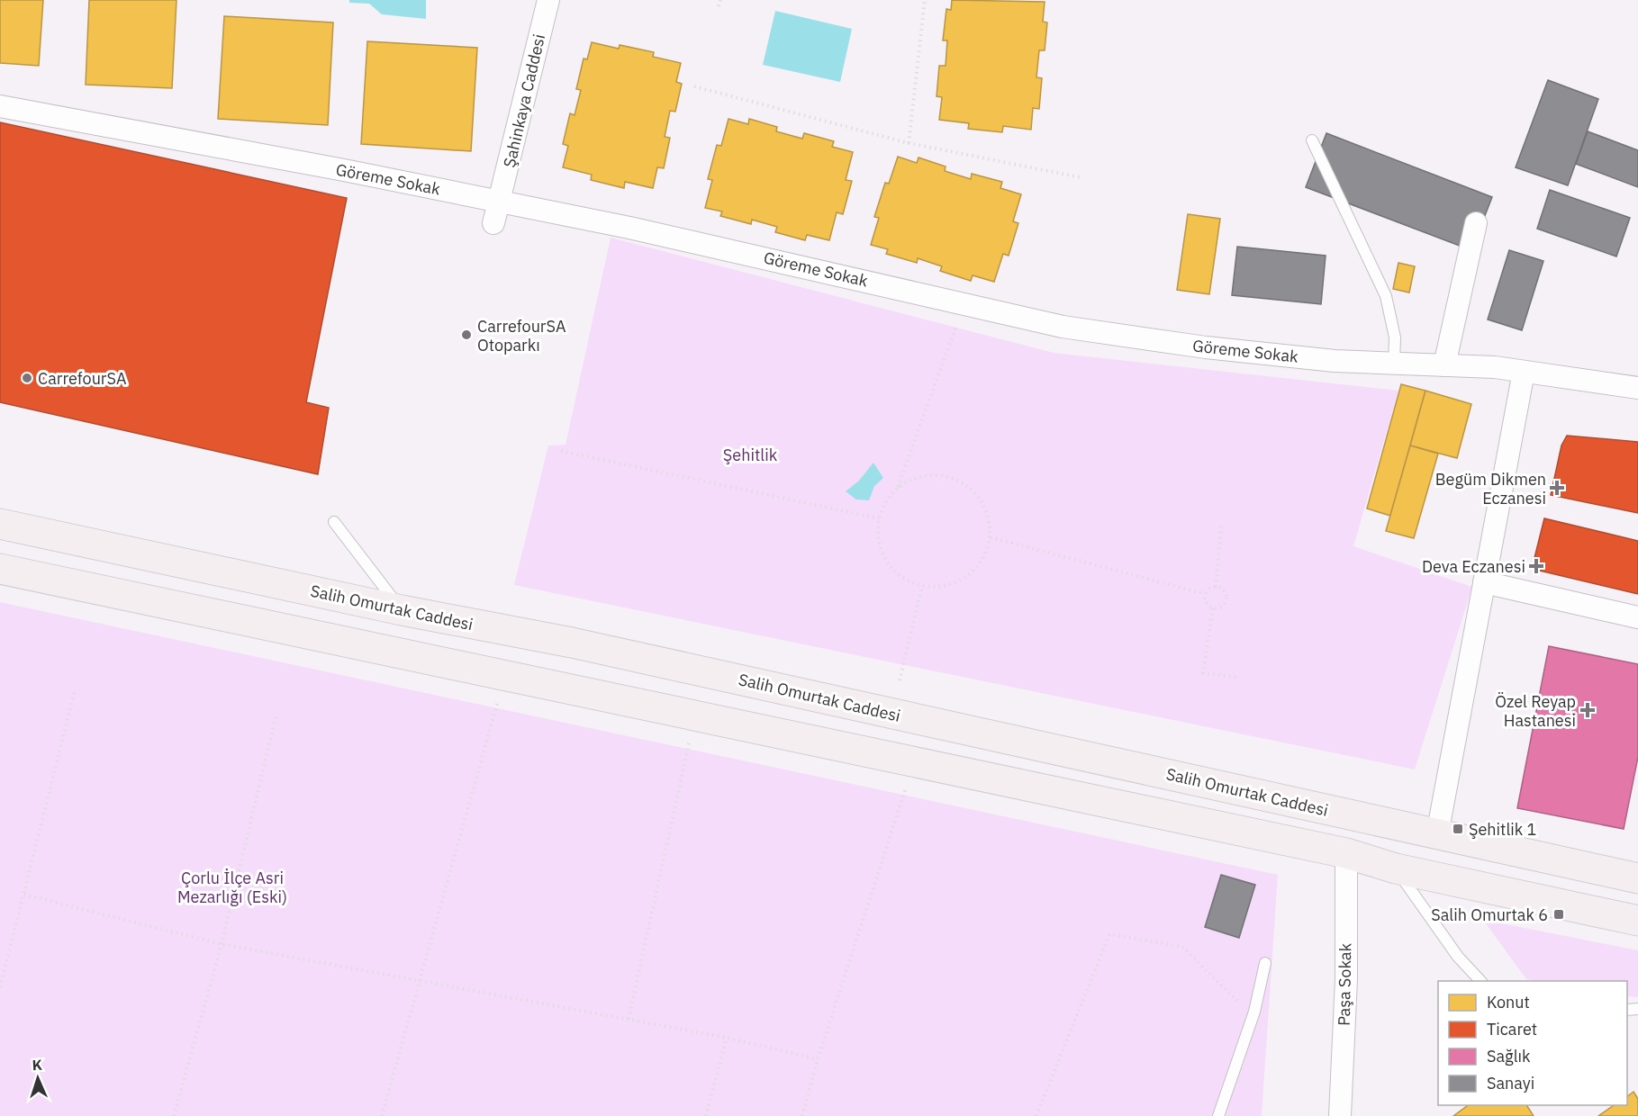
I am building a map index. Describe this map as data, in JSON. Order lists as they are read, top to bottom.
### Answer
{
  "streets": {
    "main road": ["Salih Omurtak Caddesi"],
    "street": ["Şahinkaya Caddesi", "Göreme Sokak", "Paşa Sokak"]
  },
  "crossings": [
    ["Şahinkaya Caddesi", "Göreme Sokak"]
  ],
  "parks": ["Şehitlik", "Çorlu İlçe Asri Mezarlığı (Eski)"],
  "places": {
    "other": ["CarrefourSA Otoparkı", "CarrefourSA"],
    "health": ["Begüm Dikmen Eczanesi", "Deva Eczanesi", "Özel Reyap Hastanesi"],
    "transit": ["Şehitlik 1", "Salih Omurtak 6"]
  },
  "legend": [
    "Konut",
    "Ticaret",
    "Sağlık",
    "Sanayi"
  ],
  "north": "top"
}
